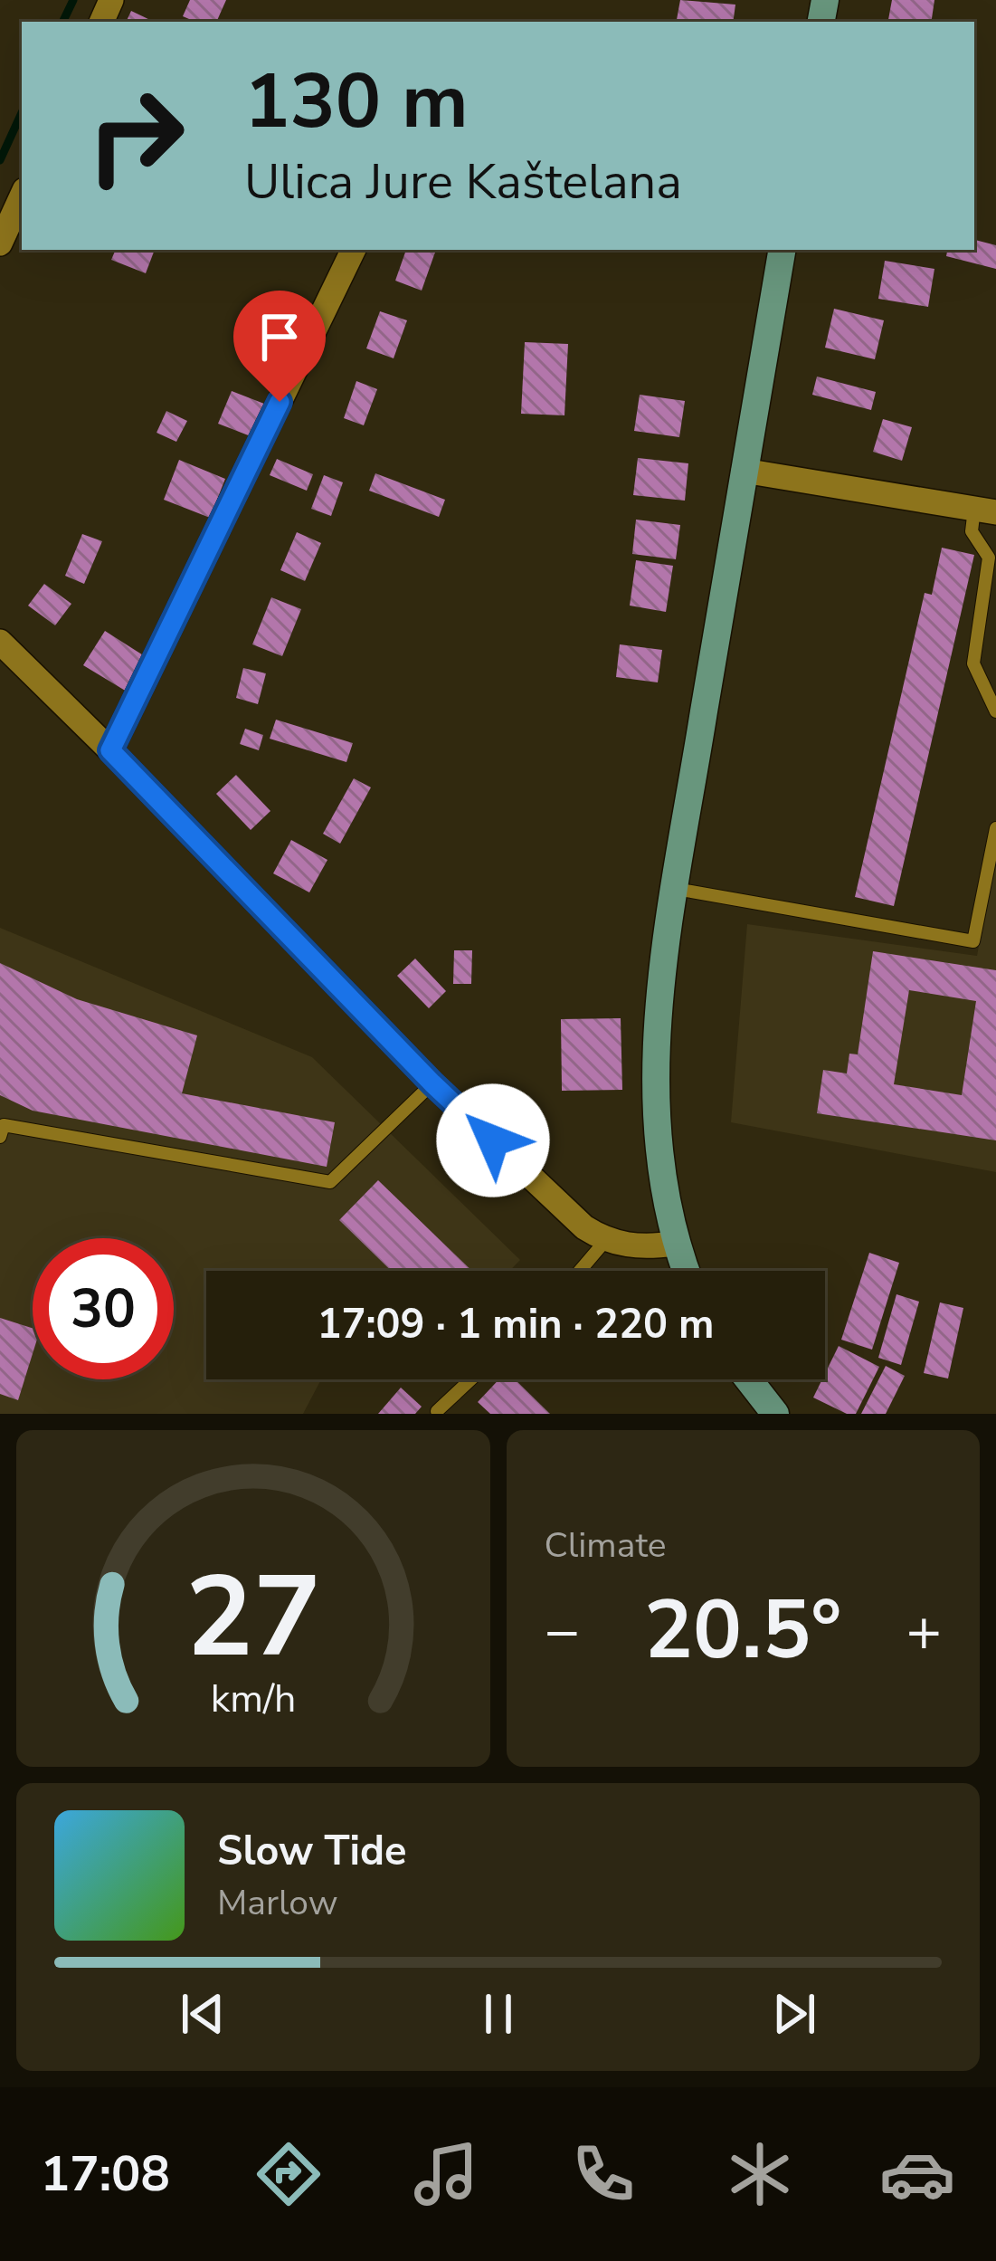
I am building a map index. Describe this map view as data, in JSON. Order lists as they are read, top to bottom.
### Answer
{
  "page": {
    "turn": ["130 m", "Ulica Jure Kaštelana"],
    "limit": "30",
    "trip": "17:09 · 1 min · 220 m",
    "tile": "Climate",
    "heat": ["−", "20.5°", "+"],
    "song": ["Slow Tide", "Marlow"],
    "tabs": "17:08",
    "gauge": ["27", "km/h"]
  }
}
